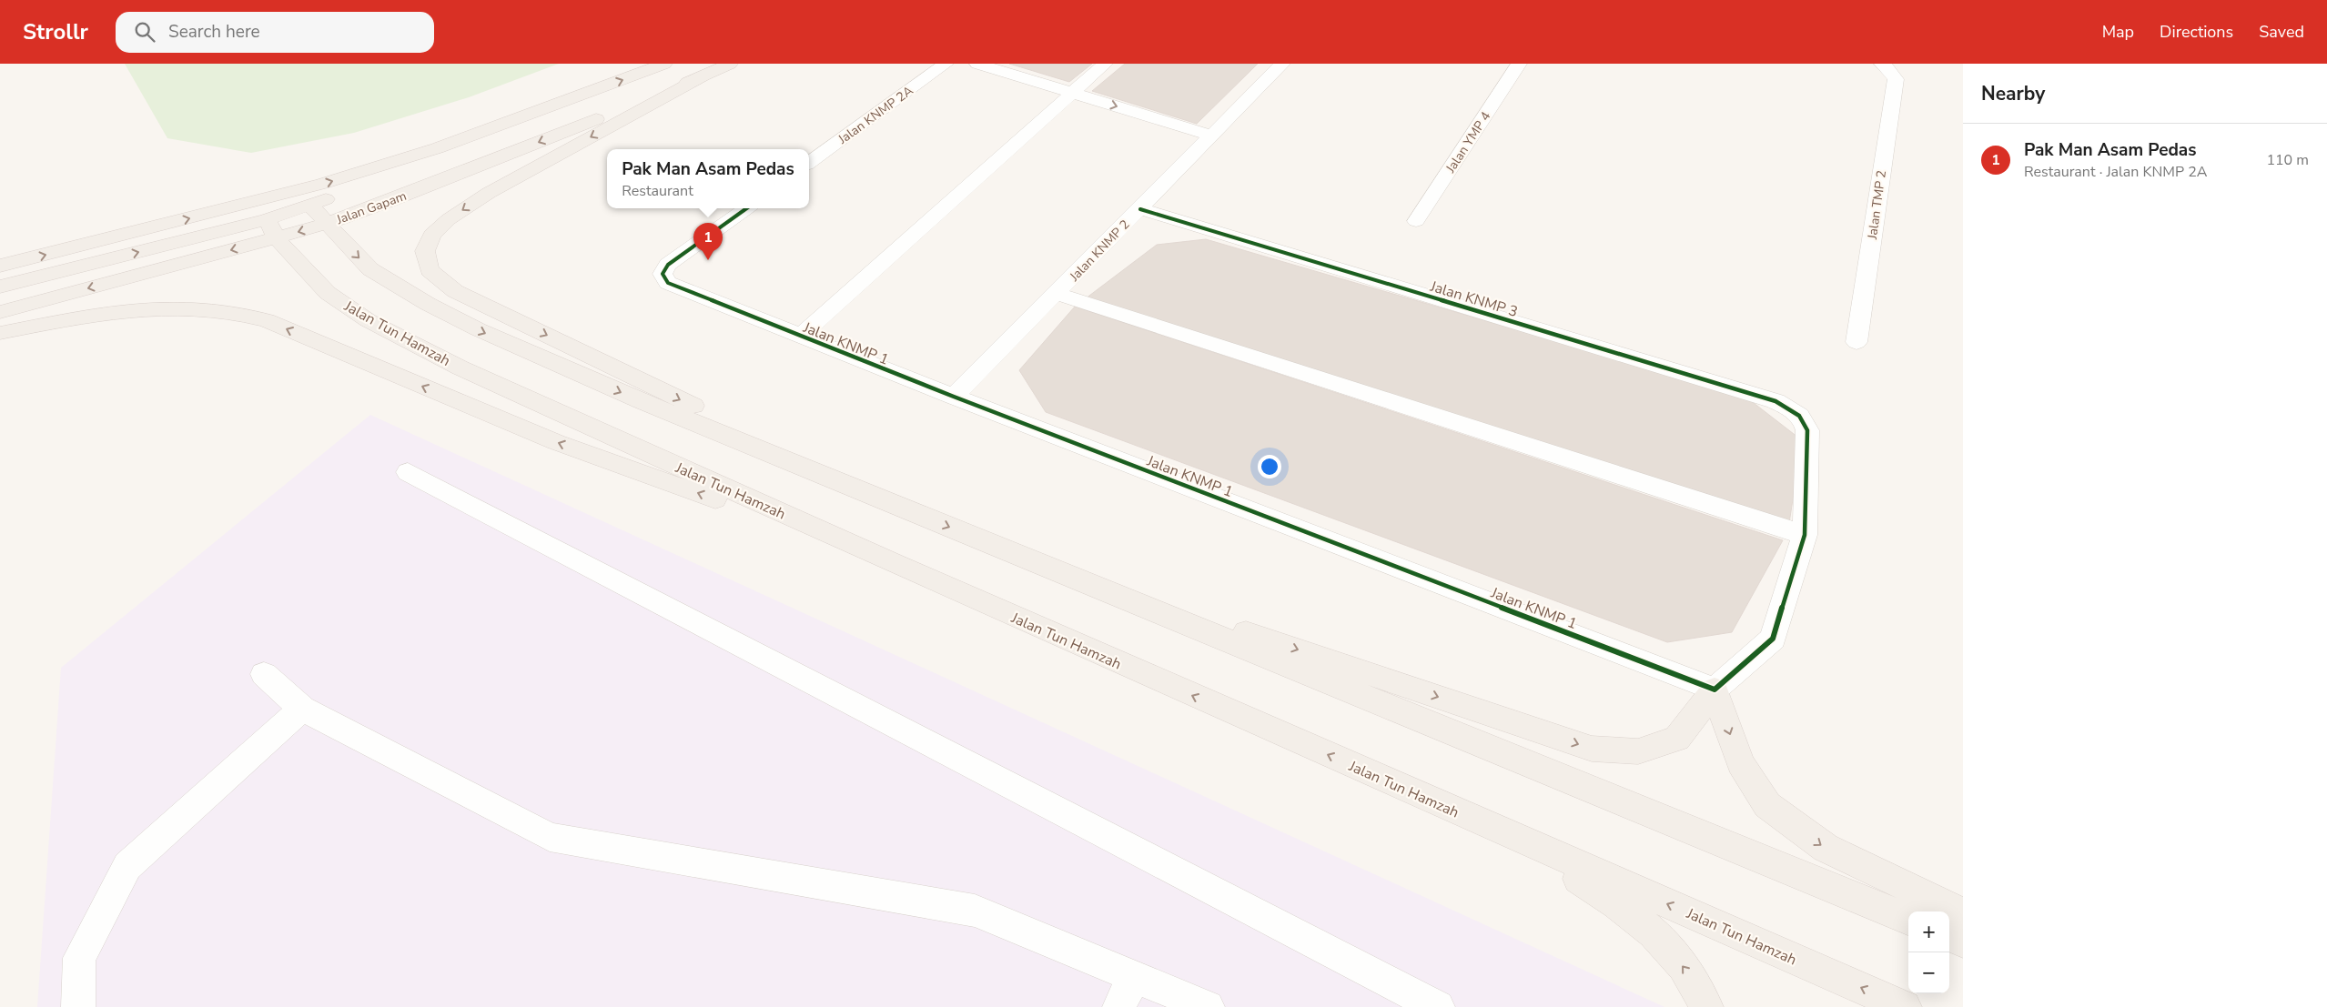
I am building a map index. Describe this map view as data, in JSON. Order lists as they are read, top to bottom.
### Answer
{
  "streets": {
    "main road": ["Jalan Gapam", "Jalan Tun Hamzah"],
    "street": [
      "Jalan KNMP 2A",
      "Jalan YMP 4",
      "Jalan TMP 2",
      "Jalan KNMP 2",
      "Jalan KNMP 3",
      "Jalan KNMP 1"
    ]
  },
  "crossings": [
    ["Jalan Gapam", "Jalan Tun Hamzah"],
    ["Jalan KNMP 2", "Jalan KNMP 3"],
    ["Jalan KNMP 2", "Jalan KNMP 1"]
  ],
  "page": {
    "header": "Strollr",
    "search": "Search here",
    "nav": ["Map", "Directions", "Saved"],
    "heading": "Nearby",
    "list": [
      {
        "mark": "1",
        "name": "Pak Man Asam Pedas",
        "note": "Restaurant · Jalan KNMP 2A",
        "value": "110 m"
      }
    ],
    "popup": ["Pak Man Asam Pedas", "Restaurant"],
    "pins": "1",
    "map_buttons": ["+", "−"]
  }
}
